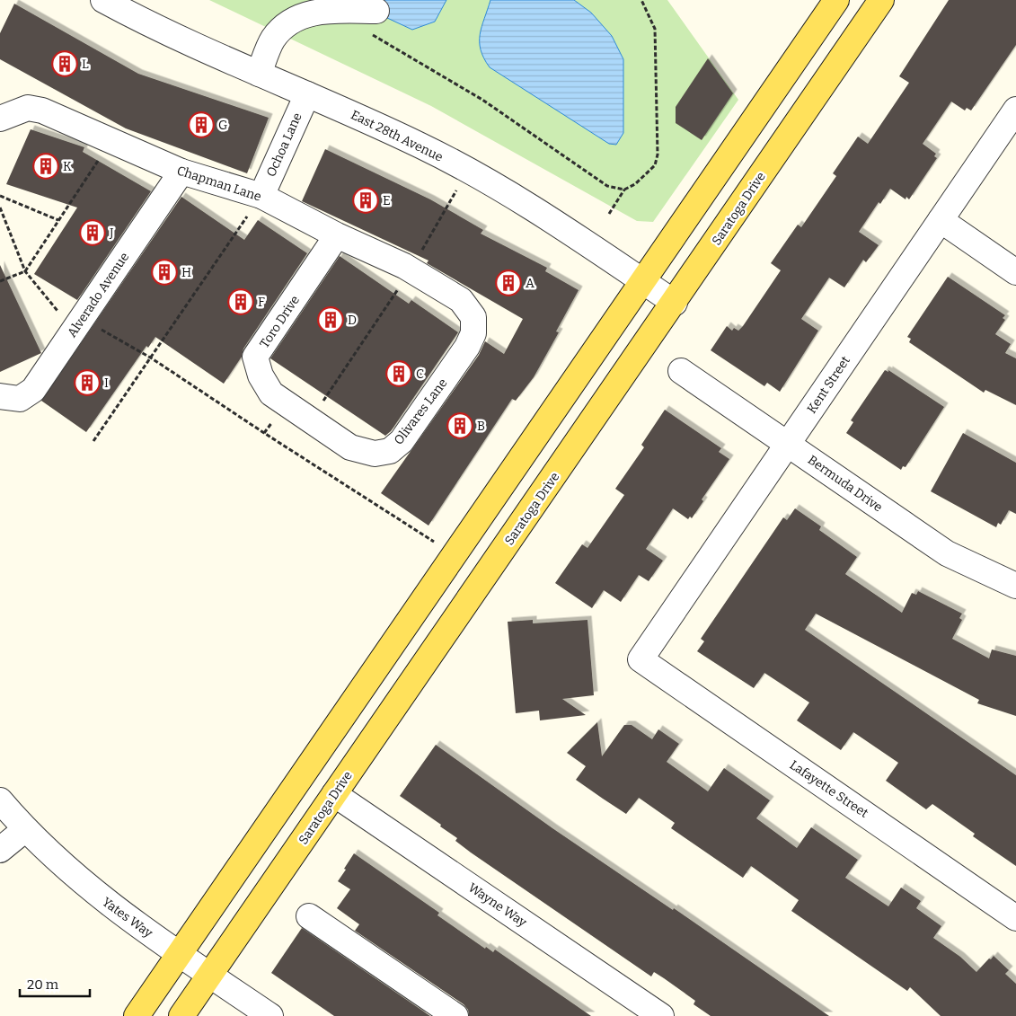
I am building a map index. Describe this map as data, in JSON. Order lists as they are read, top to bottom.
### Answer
{
  "streets": {
    "main road": ["Saratoga Drive"],
    "street": [
      "East 28th Avenue",
      "Ochoa Lane",
      "Chapman Lane",
      "Alverado Avenue",
      "Toro Drive",
      "Kent Street",
      "Olivares Lane",
      "Bermuda Drive",
      "Lafayette Street",
      "Wayne Way",
      "Yates Way"
    ]
  },
  "crossings": [
    ["East 28th Avenue", "Ochoa Lane"],
    ["East 28th Avenue", "Saratoga Drive"],
    ["Ochoa Lane", "Chapman Lane"],
    ["Chapman Lane", "Alverado Avenue"],
    ["Chapman Lane", "Toro Drive"],
    ["Chapman Lane", "Olivares Lane"],
    ["Saratoga Drive", "Wayne Way"],
    ["Saratoga Drive", "Yates Way"],
    ["Toro Drive", "Olivares Lane"],
    ["Kent Street", "Bermuda Drive"],
    ["Kent Street", "Lafayette Street"]
  ],
  "places": {
    "building": [
      "L",
      "G",
      "K",
      "E",
      "J",
      "H",
      "A",
      "F",
      "D",
      "C",
      "I",
      "B"
    ]
  },
  "scale_bar": "20 m"
}
